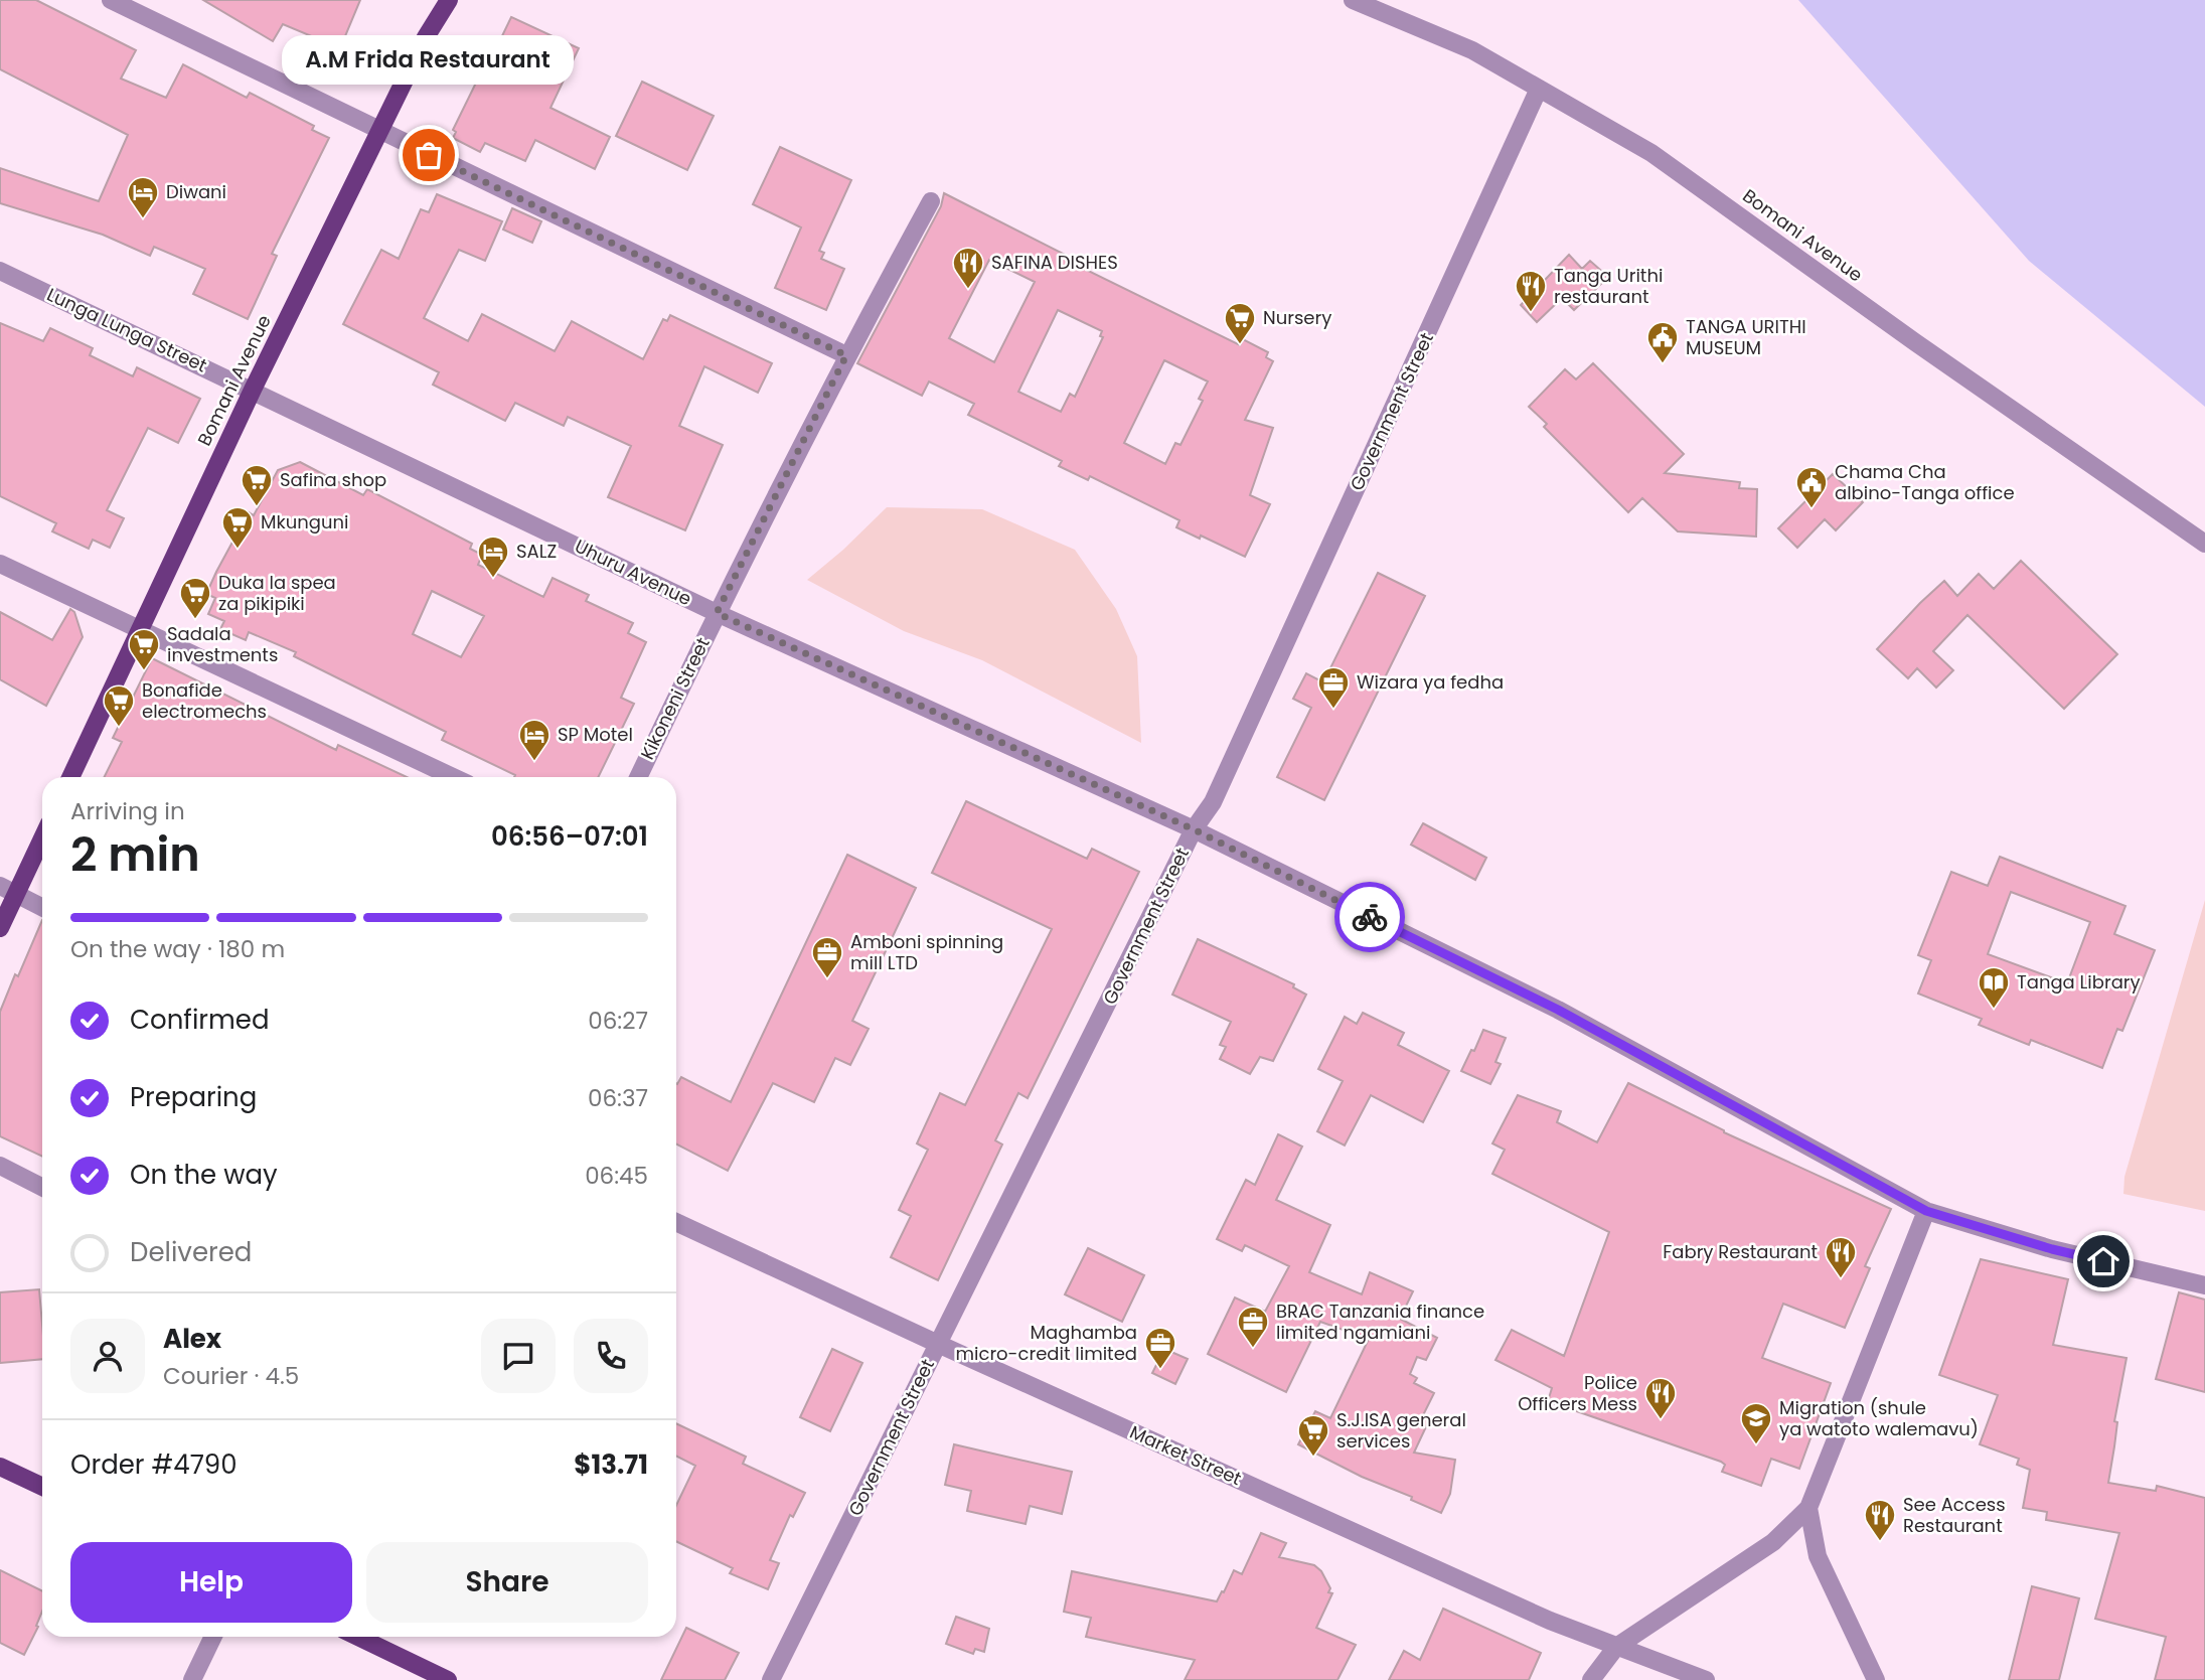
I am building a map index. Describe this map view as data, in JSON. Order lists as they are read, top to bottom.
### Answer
{
  "streets": {
    "main road": ["Bomani Avenue"],
    "street": [
      "Lunga Lunga Street",
      "Government Street",
      "Uhuru Avenue",
      "Kikoneni Street",
      "Market Street"
    ]
  },
  "crossings": [
    ["Bomani Avenue", "Lunga Lunga Street"],
    ["Bomani Avenue", "Government Street"],
    ["Bomani Avenue", "Uhuru Avenue"],
    ["Lunga Lunga Street", "Uhuru Avenue"],
    ["Government Street", "Uhuru Avenue"],
    ["Government Street", "Market Street"],
    ["Uhuru Avenue", "Kikoneni Street"]
  ],
  "places": {
    "other": ["A.M Frida Restaurant"],
    "hotel": ["Diwani", "SALZ", "SP Motel"],
    "restaurant": [
      "SAFINA DISHES",
      "Tanga Urithi restaurant",
      "Fabry Restaurant",
      "Police Officers Mess",
      "See Access Restaurant"
    ],
    "supermarket": [
      "Nursery",
      "Safina shop",
      "Mkunguni",
      "Duka la spea za pikipiki",
      "Sadala investments",
      "Bonafide electromechs",
      "S.J.ISA general services"
    ],
    "public building": ["TANGA URITHI MUSEUM", "Chama Cha albino-Tanga office"],
    "office": [
      "Wizara ya fedha",
      "Amboni spinning mill LTD",
      "BRAC Tanzania finance limited ngamiani",
      "Maghamba micro-credit limited"
    ],
    "library": ["Tanga Library"],
    "school or university": ["Migration (shule ya watoto walemavu)"]
  },
  "page": {
    "bubble": "A.M Frida Restaurant",
    "heading": ["2 min", "Arriving in", "06:56–07:01"],
    "panel": [
      "Alex",
      "Courier · 4.5",
      "Order #4790",
      "$13.71"
    ],
    "bar": "On the way · 180 m",
    "list": [
      ["Confirmed", "06:27"],
      ["Preparing", "06:37"],
      ["On the way", "06:45"],
      "Delivered"
    ],
    "buttons": ["Help", "Share"]
  }
}
